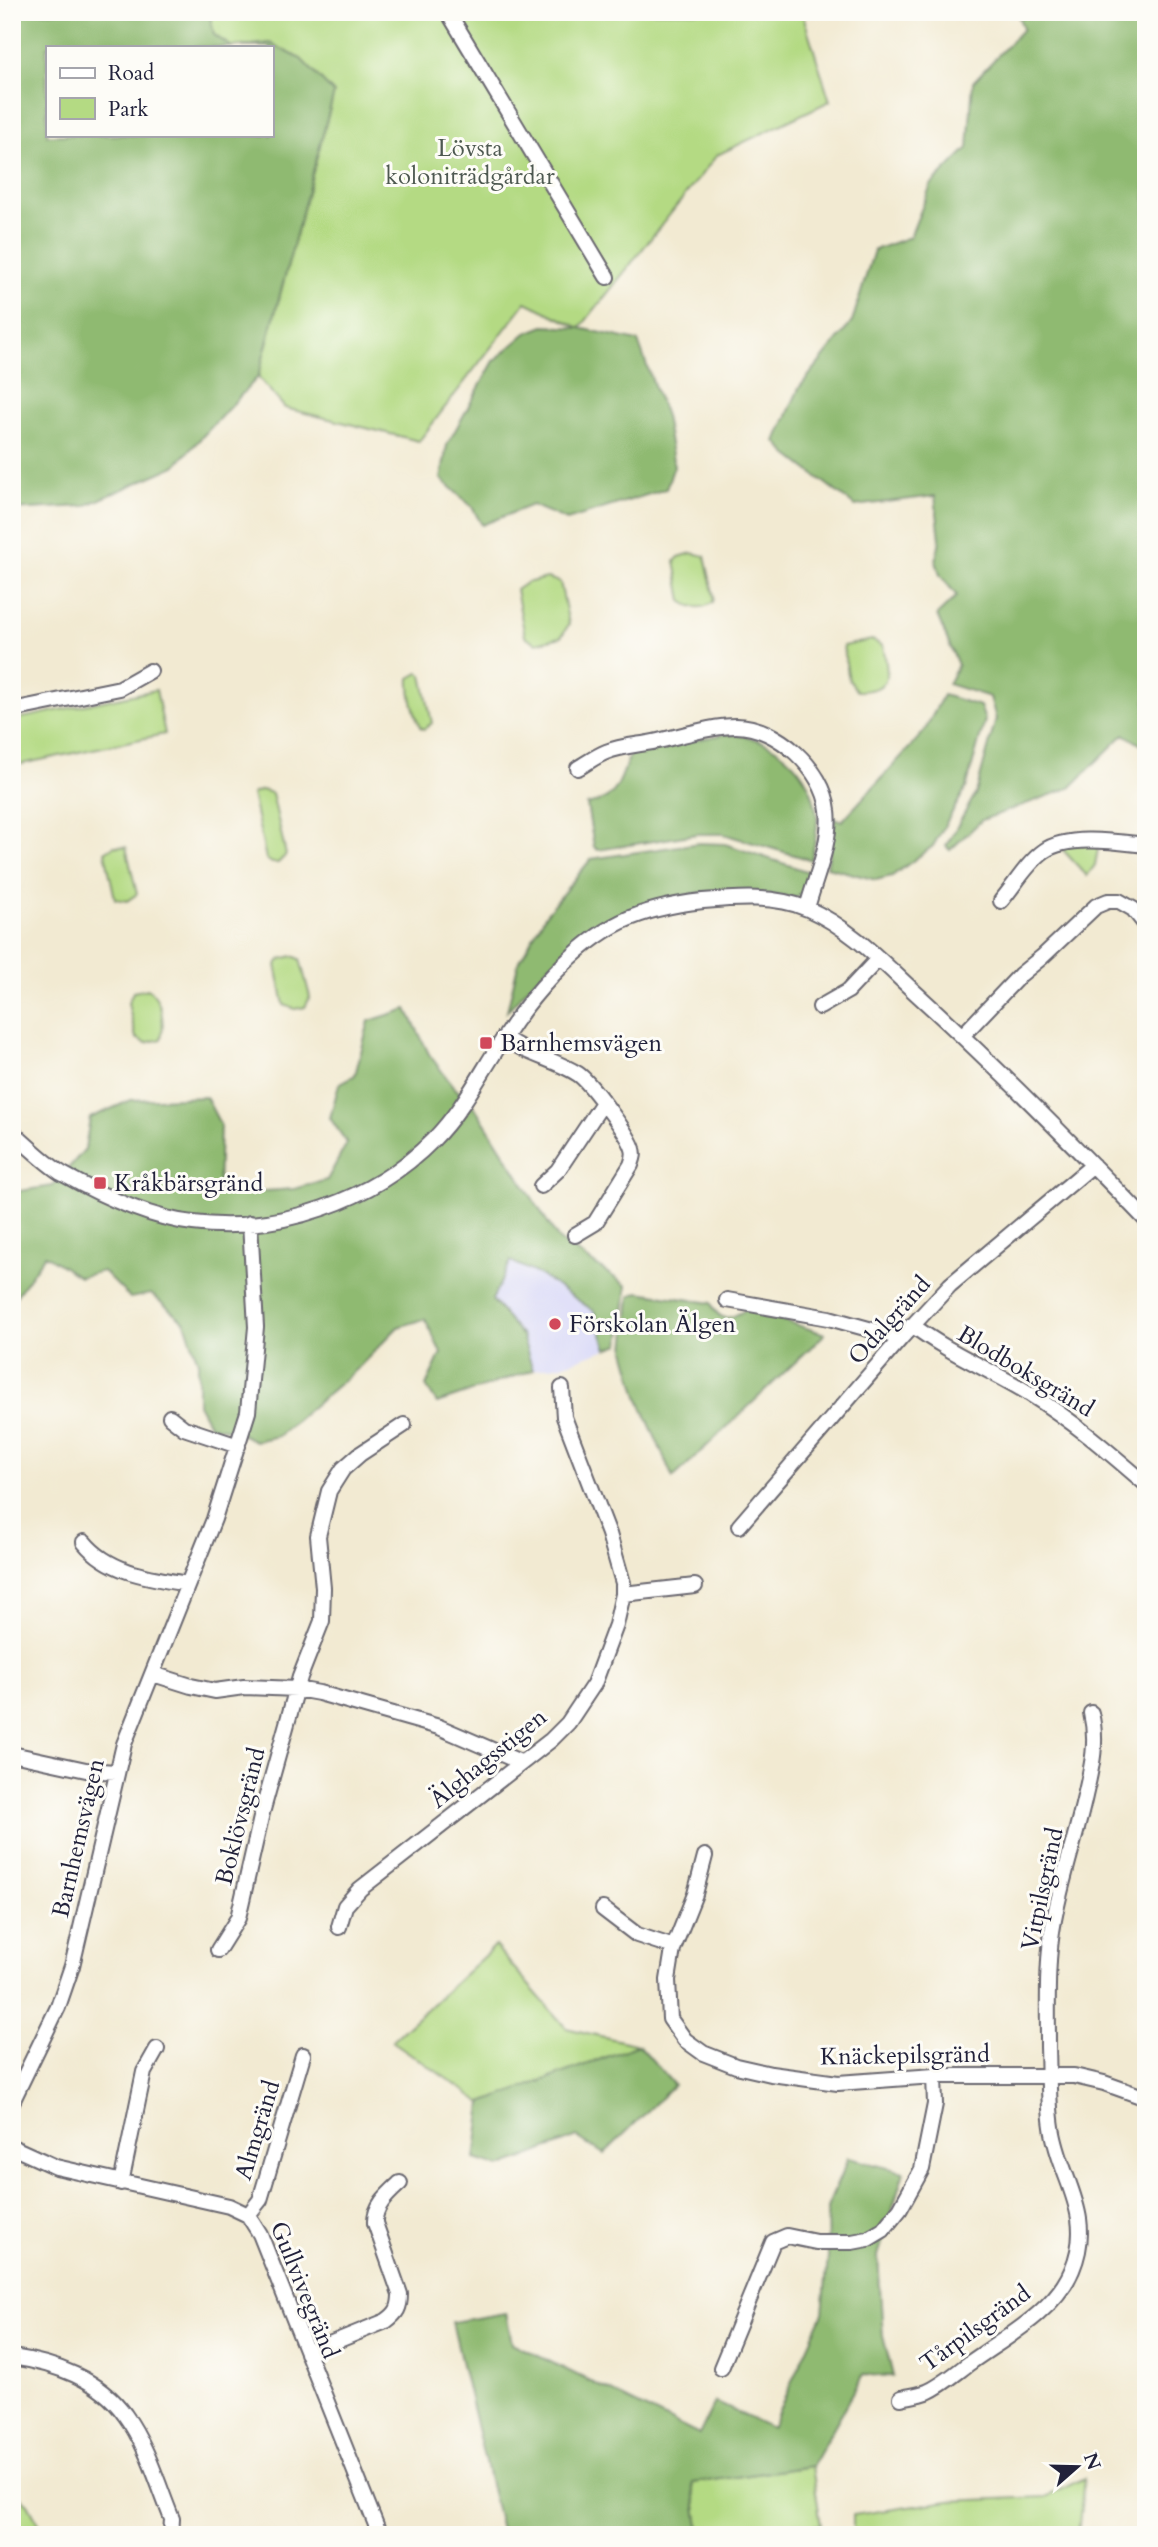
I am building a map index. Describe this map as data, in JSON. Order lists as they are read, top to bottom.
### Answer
{
  "streets": {
    "street": [
      "Odalgränd",
      "Blodboksgränd",
      "Älghagsstigen",
      "Boklövsgränd",
      "Barnhemsvägen",
      "Vitpilsgränd",
      "Knäckepilsgränd",
      "Almgränd",
      "Gullvivegränd",
      "Tårpilsgränd"
    ]
  },
  "crossings": [
    ["Odalgränd", "Blodboksgränd"],
    ["Vitpilsgränd", "Knäckepilsgränd"],
    ["Vitpilsgränd", "Tårpilsgränd"],
    ["Knäckepilsgränd", "Tårpilsgränd"],
    ["Almgränd", "Gullvivegränd"]
  ],
  "parks": ["Lövsta koloniträdgårdar"],
  "places": {
    "transit": ["Barnhemsvägen", "Kråkbärsgränd"],
    "other": ["Förskolan Älgen"]
  },
  "legend": ["Road", "Park"],
  "north": "right"
}
